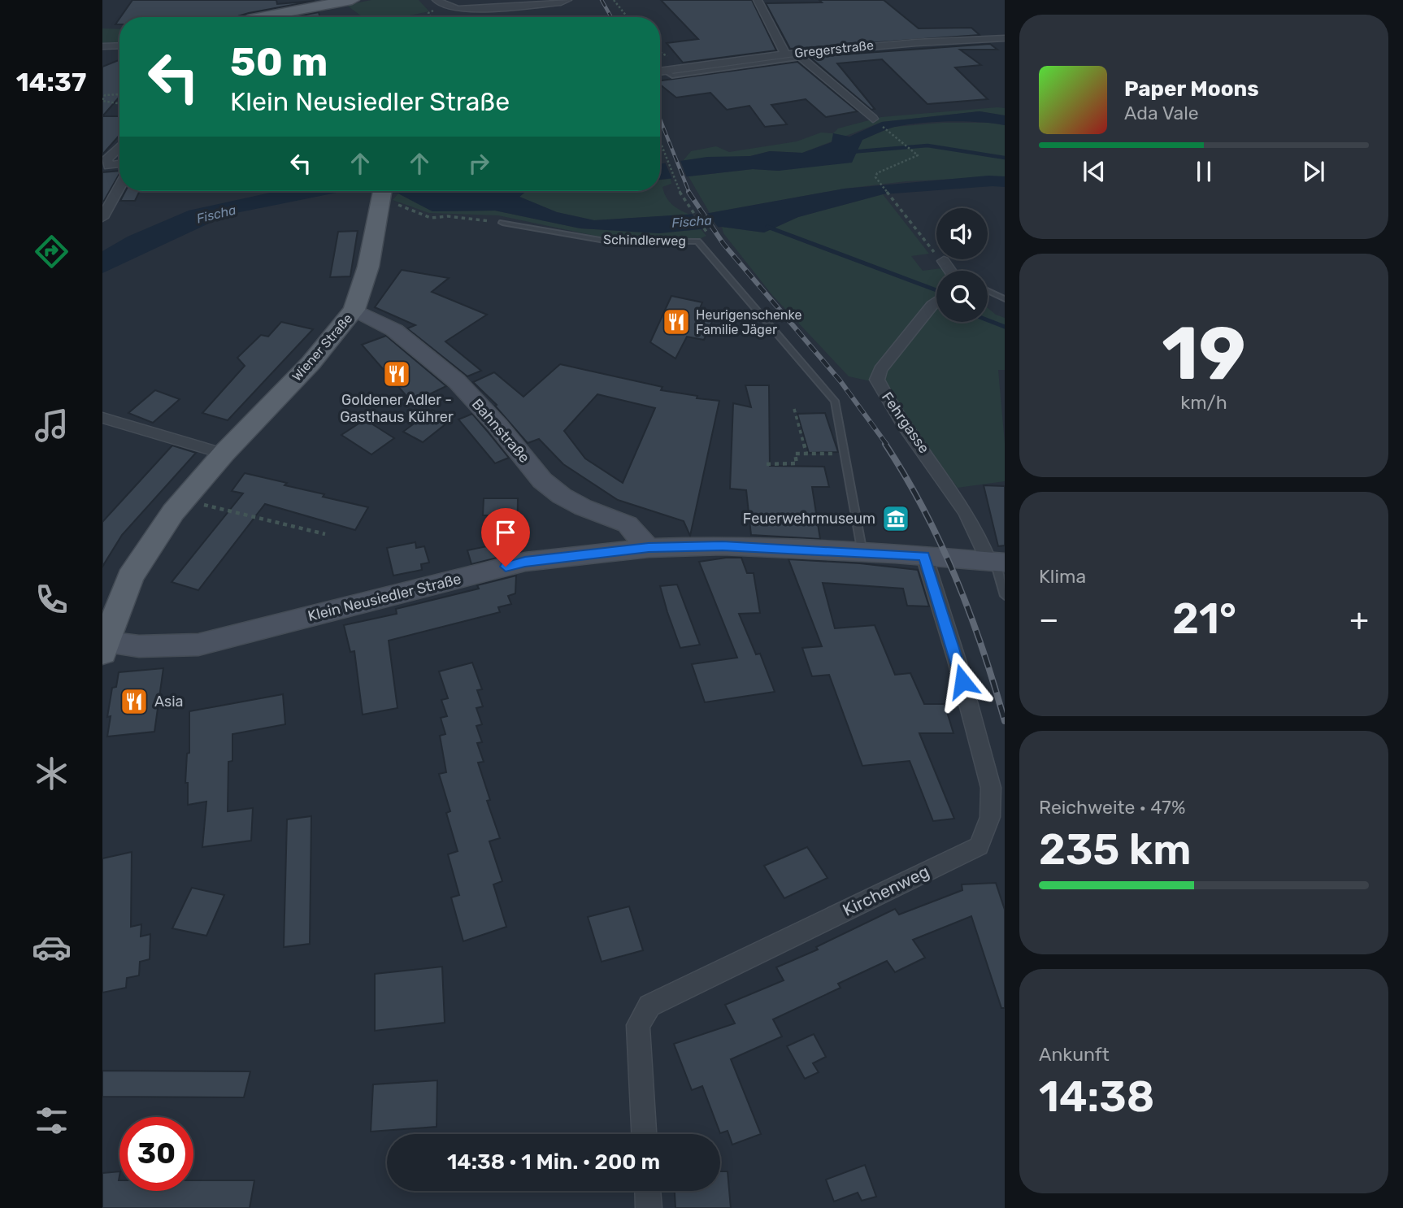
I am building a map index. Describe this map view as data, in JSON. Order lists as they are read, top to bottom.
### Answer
{
  "streets": {
    "main road": ["Wiener Straße", "Bahnstraße", "Klein Neusiedler Straße"],
    "street": ["Gregerstraße", "Fehrgasse", "Kirchenweg"],
    "lane": ["Schindlerweg"]
  },
  "crossings": [
    ["Schindlerweg", "Klein Neusiedler Straße"],
    ["Wiener Straße", "Bahnstraße"],
    ["Wiener Straße", "Klein Neusiedler Straße"],
    ["Fehrgasse", "Klein Neusiedler Straße"],
    ["Bahnstraße", "Klein Neusiedler Straße"],
    ["Klein Neusiedler Straße", "Kirchenweg"]
  ],
  "water": ["Fischa"],
  "places": {
    "restaurant": ["Heurigenschenke Familie Jäger", "Goldener Adler - Gasthaus Kührer", "Asia"],
    "museum": ["Feuerwehrmuseum"]
  },
  "page": {
    "tabs": "14:37",
    "turn": ["50 m", "Klein Neusiedler Straße"],
    "song": ["Paper Moons", "Ada Vale"],
    "tile": [
      ["19", "km/h"],
      "Klima",
      ["Reichweite · 47%", "235 km"],
      ["Ankunft", "14:38"]
    ],
    "heat": ["−", "21°", "+"],
    "limit": "30",
    "trip": "14:38 · 1 Min. · 200 m"
  }
}
